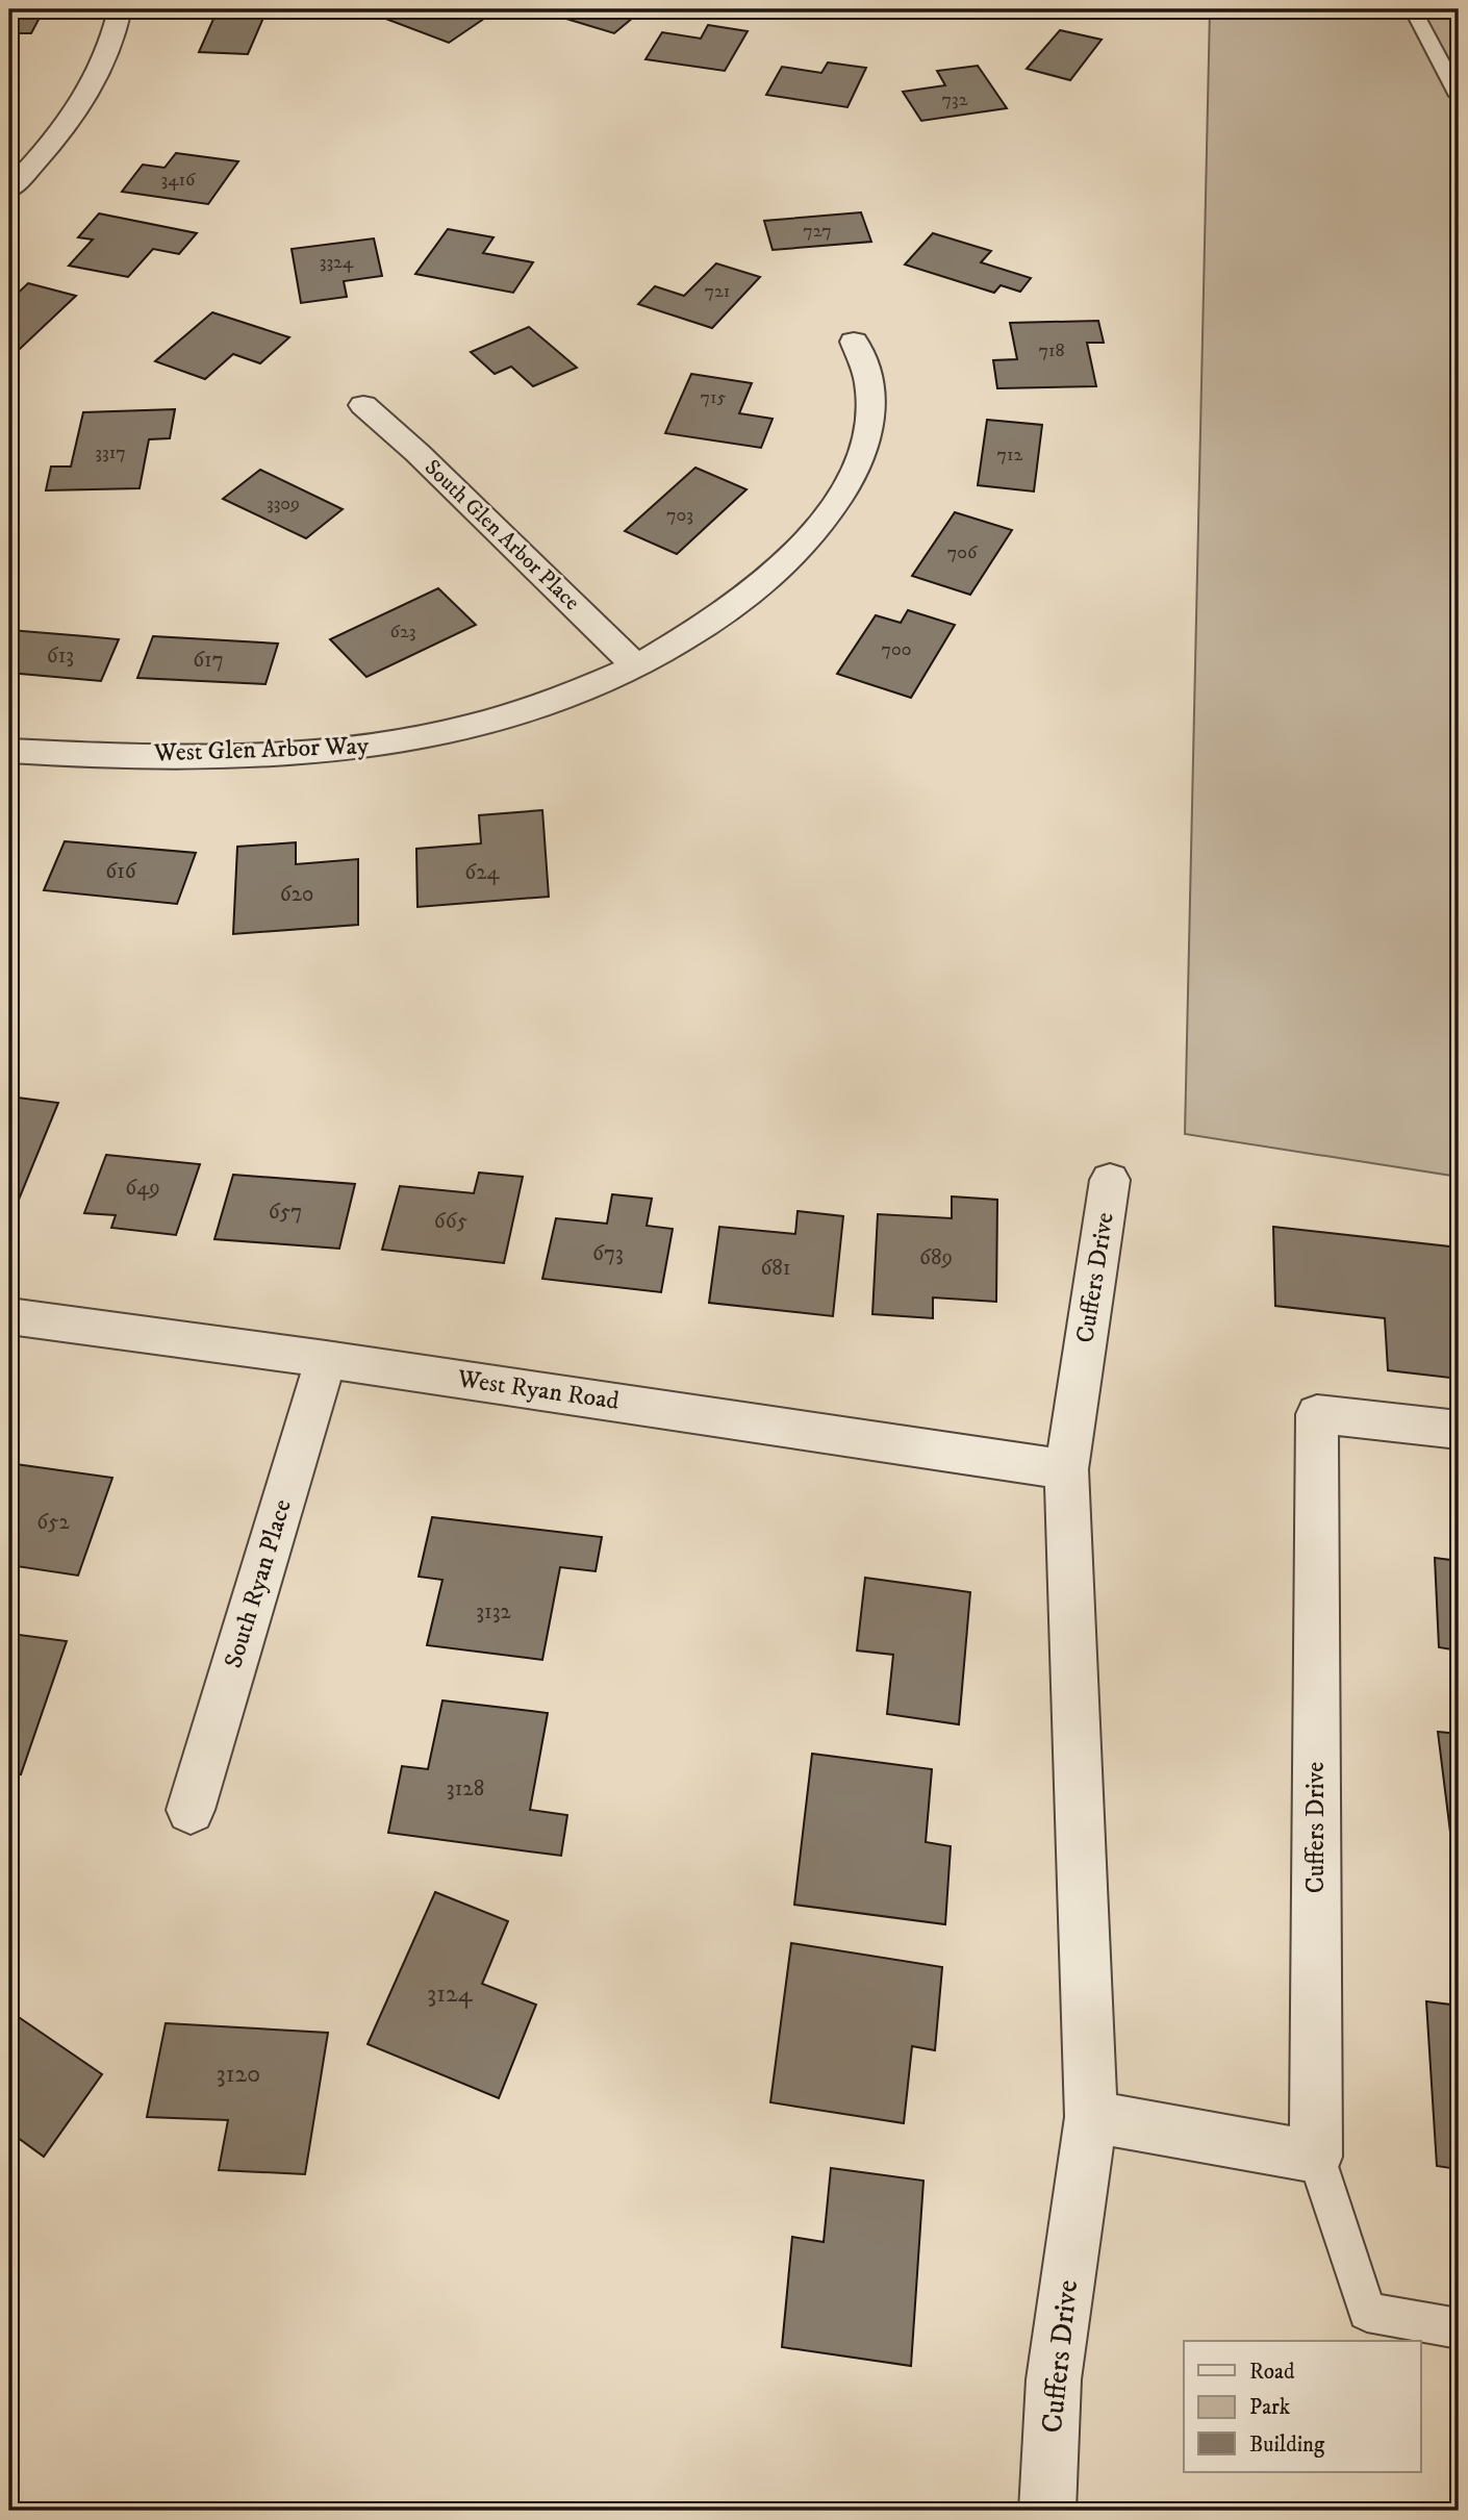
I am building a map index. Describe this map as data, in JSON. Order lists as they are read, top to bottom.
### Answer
{
  "streets": {
    "street": [
      "South Glen Arbor Place",
      "West Glen Arbor Way",
      "Cuffers Drive",
      "West Ryan Road",
      "South Ryan Place"
    ]
  },
  "crossings": [
    ["South Glen Arbor Place", "West Glen Arbor Way"],
    ["Cuffers Drive", "West Ryan Road"],
    ["West Ryan Road", "South Ryan Place"]
  ],
  "house_numbers": [
    "732",
    "3416",
    "727",
    "3324",
    "721",
    "718",
    "715",
    "3317",
    "712",
    "3309",
    "703",
    "706",
    "623",
    "700",
    "613",
    "617",
    "616",
    "624",
    "620",
    "649",
    "657",
    "665",
    "673",
    "689",
    "681",
    "652",
    "3132",
    "3128",
    "3124",
    "3120"
  ],
  "legend": ["Road", "Park", "Building"]
}
